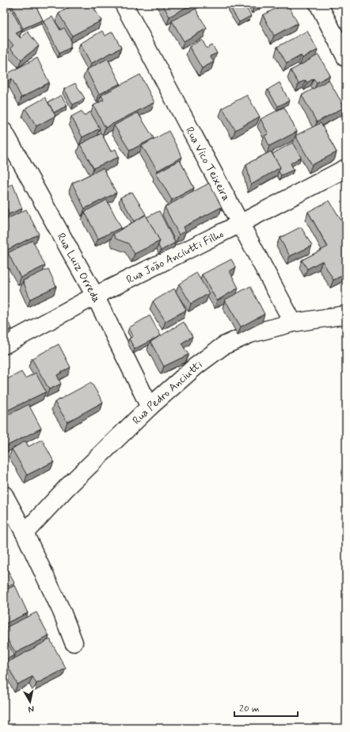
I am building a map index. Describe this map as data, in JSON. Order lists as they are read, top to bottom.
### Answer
{
  "streets": {
    "street": [
      "Rua Vico Teixeira",
      "Rua João Anciutti Filho",
      "Rua Luiz Orreda",
      "Rua Pedro Anciutti"
    ]
  },
  "crossings": [
    ["Rua Vico Teixeira", "Rua João Anciutti Filho"],
    ["Rua Vico Teixeira", "Rua Pedro Anciutti"],
    ["Rua João Anciutti Filho", "Rua Luiz Orreda"],
    ["Rua Luiz Orreda", "Rua Pedro Anciutti"]
  ],
  "scale_bar": "20 m",
  "north": "bottom"
}
